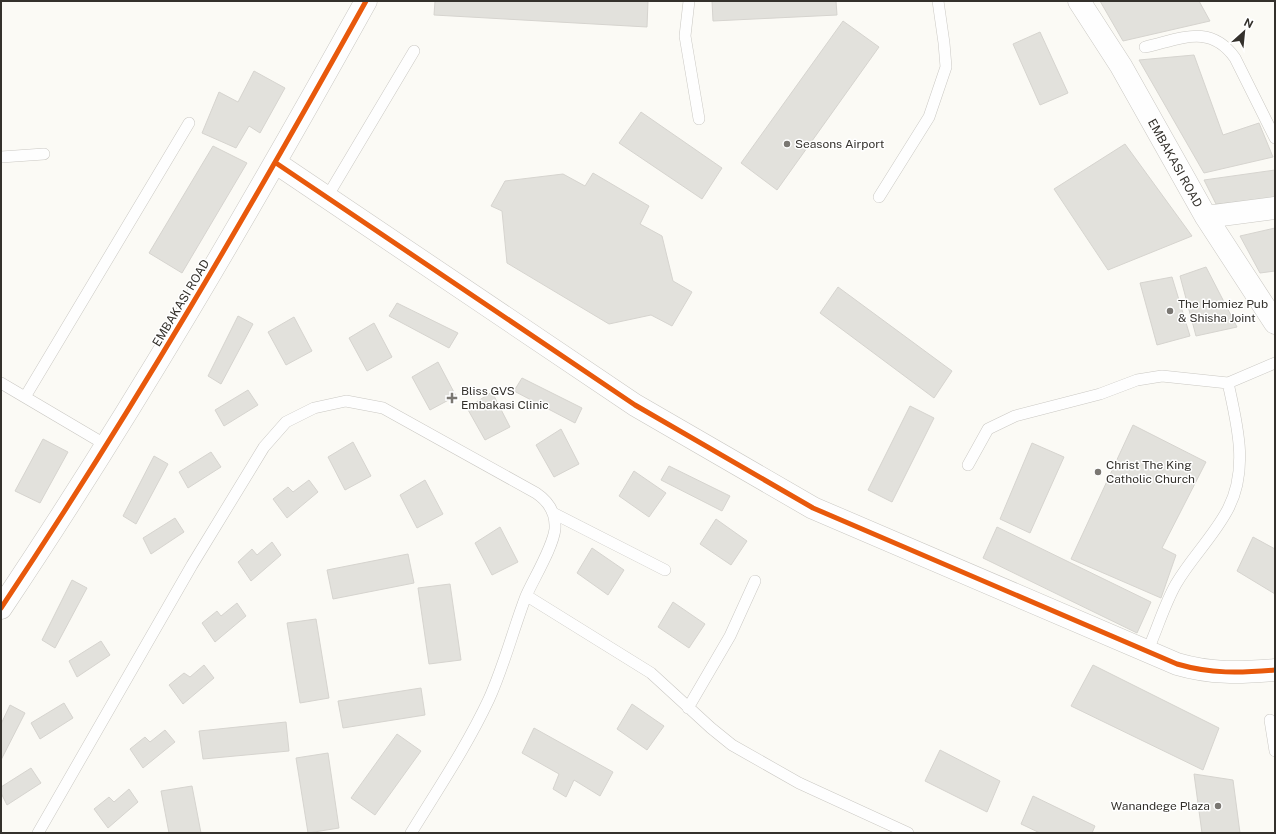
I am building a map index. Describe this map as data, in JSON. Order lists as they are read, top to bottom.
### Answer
{
  "streets": {
    "street": ["EMBAKASI ROAD"]
  },
  "places": {
    "other": [
      "Seasons Airport",
      "The Homiez Pub & Shisha Joint",
      "Christ The King Catholic Church",
      "Wanandege Plaza"
    ],
    "health": ["Bliss GVS Embakasi Clinic"]
  },
  "north": "top right"
}
